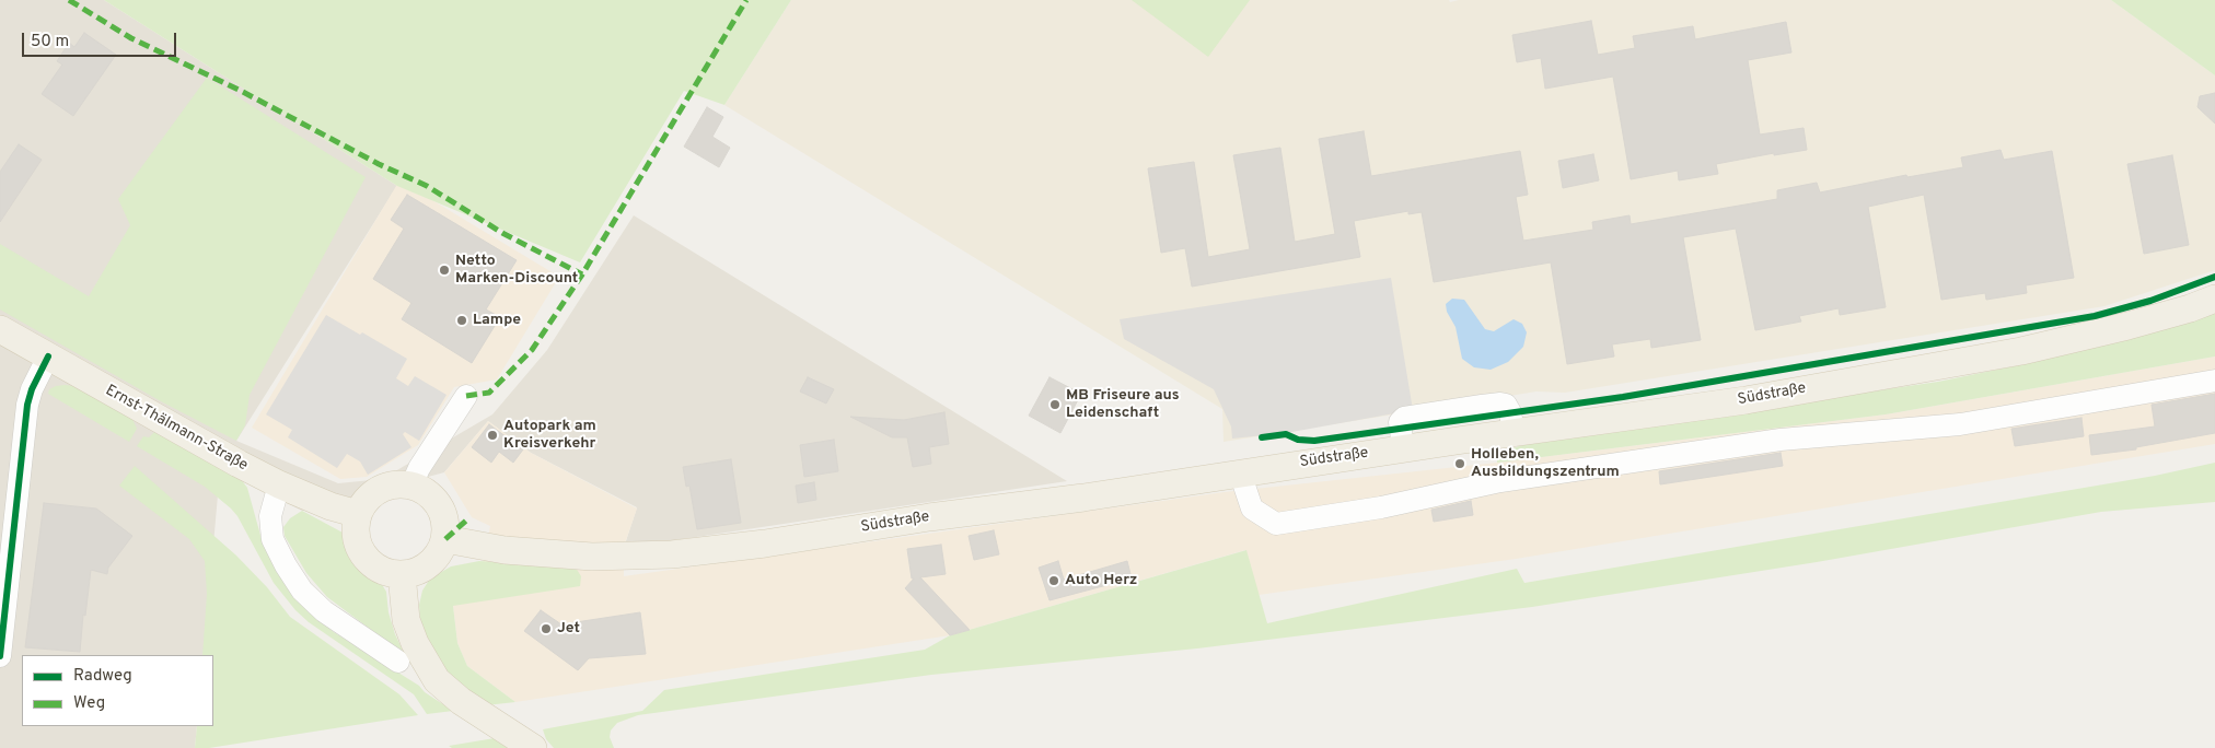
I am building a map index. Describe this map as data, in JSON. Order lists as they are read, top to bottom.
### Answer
{
  "streets": {
    "main road": ["Südstraße", "Ernst-Thälmann-Straße"]
  },
  "crossings": [
    ["Südstraße", "Ernst-Thälmann-Straße"]
  ],
  "places": [
    "Netto Marken-Discount",
    "Lampe",
    "MB Friseure aus Leidenschaft",
    "Autopark am Kreisverkehr",
    "Holleben, Ausbildungszentrum",
    "Auto Herz",
    "Jet"
  ],
  "legend": ["Radweg", "Weg"],
  "scale_bar": "50 m"
}
